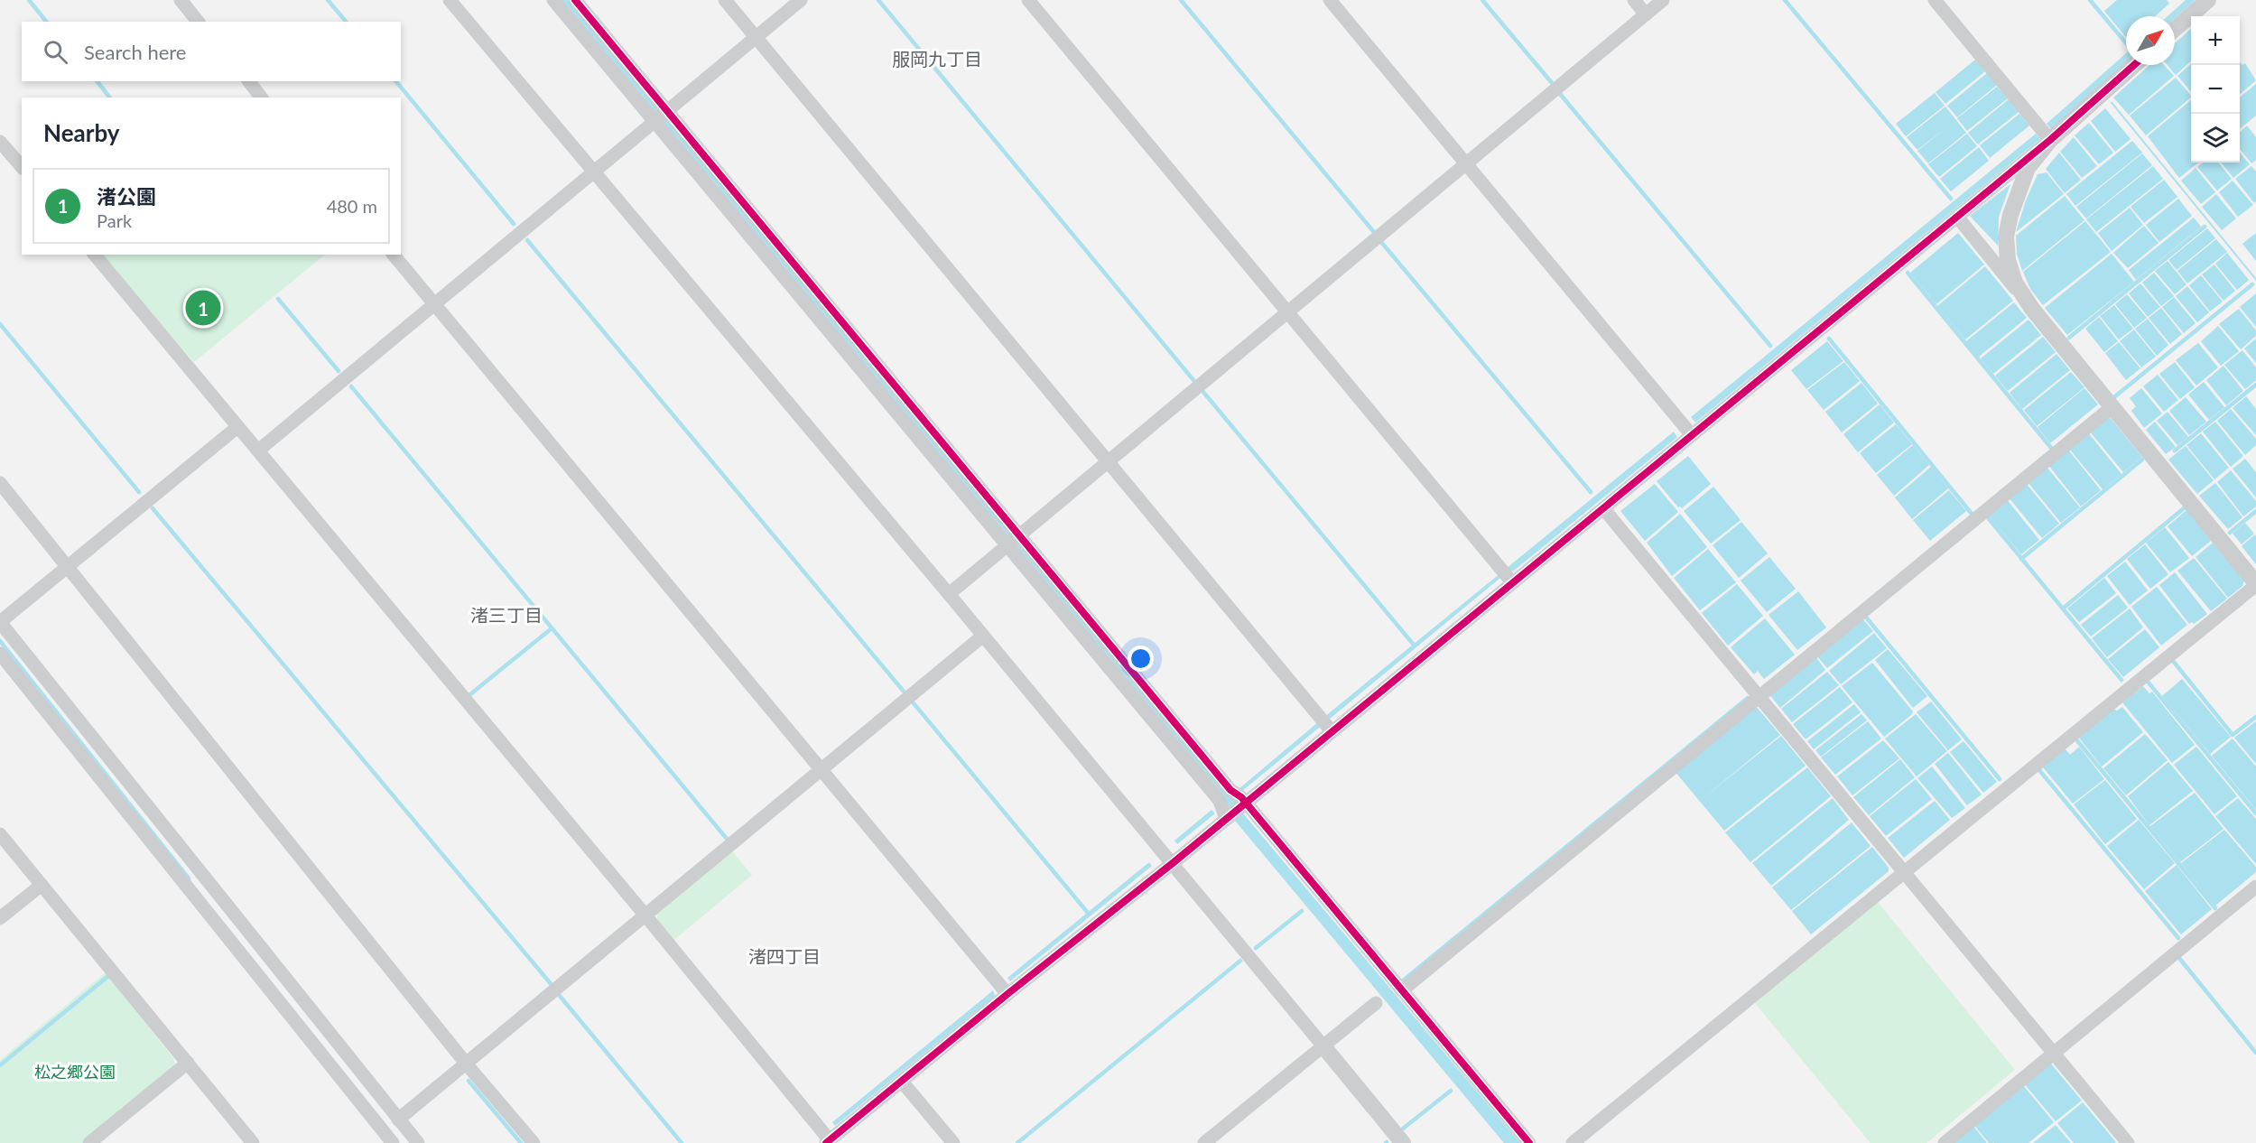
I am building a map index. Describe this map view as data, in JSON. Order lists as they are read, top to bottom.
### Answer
{
  "districts": ["服岡九丁目", "渚三丁目", "渚四丁目"],
  "parks": ["松之郷公園"],
  "north": "top right",
  "page": {
    "map_buttons": ["+", "−"],
    "search": "Search here",
    "heading": "Nearby",
    "list": [
      {
        "mark": "1",
        "name": "渚公園",
        "note": "Park",
        "value": "480 m"
      }
    ],
    "pins": "1"
  }
}
